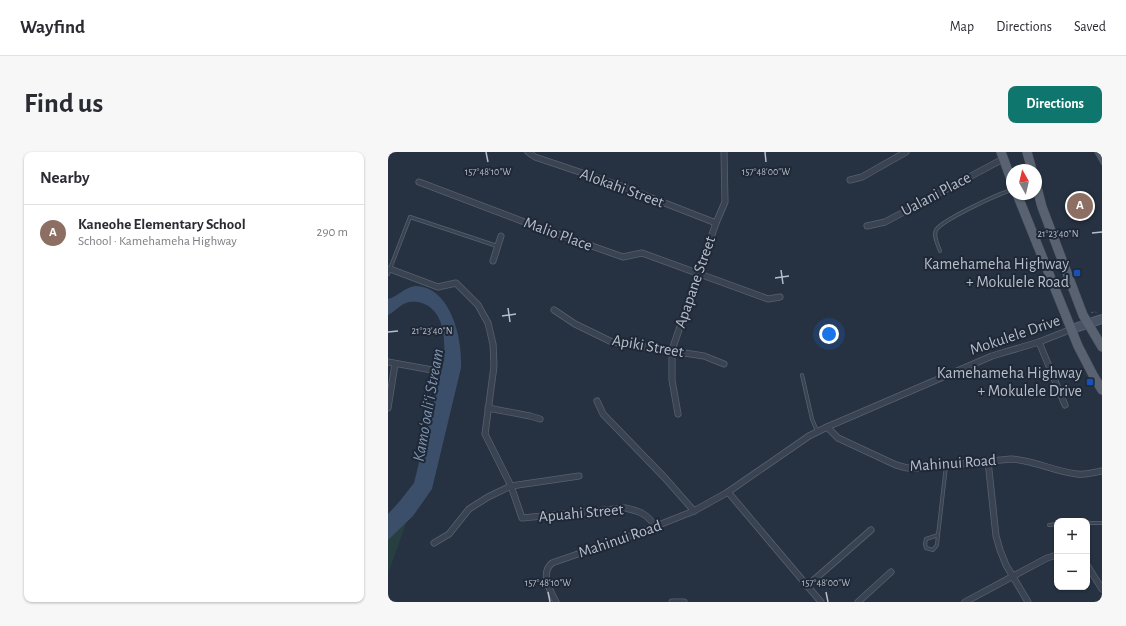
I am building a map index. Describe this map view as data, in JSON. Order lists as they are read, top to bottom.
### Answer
{
  "streets": {
    "street": [
      "Alokahi Street",
      "Ualani Place",
      "Malio Place",
      "Apapane Street",
      "Mokulele Drive",
      "Apiki Street",
      "Mahinui Road",
      "Apuahi Street"
    ]
  },
  "crossings": [
    ["Alokahi Street", "Apapane Street"],
    ["Malio Place", "Apapane Street"],
    ["Apapane Street", "Apiki Street"],
    ["Mokulele Drive", "Mahinui Road"],
    ["Mahinui Road", "Apuahi Street"]
  ],
  "water": ["Kamoʻoaliʻi Stream"],
  "places": {
    "transit": ["Kamehameha Highway + Mokulele Road", "Kamehameha Highway + Mokulele Drive"]
  },
  "north": "top",
  "page": {
    "header": "Wayfind",
    "nav": ["Map", "Directions", "Saved"],
    "buttons": "Directions",
    "title": "Find us",
    "heading": "Nearby",
    "pins": "A",
    "list": [
      {
        "mark": "A",
        "name": "Kaneohe Elementary School",
        "note": "School · Kamehameha Highway",
        "value": "290 m"
      }
    ],
    "map_buttons": ["+", "−"]
  },
  "coordinates": ["157°48'10\"W", "157°48'00\"W", "21°23'40\"N"]
}
